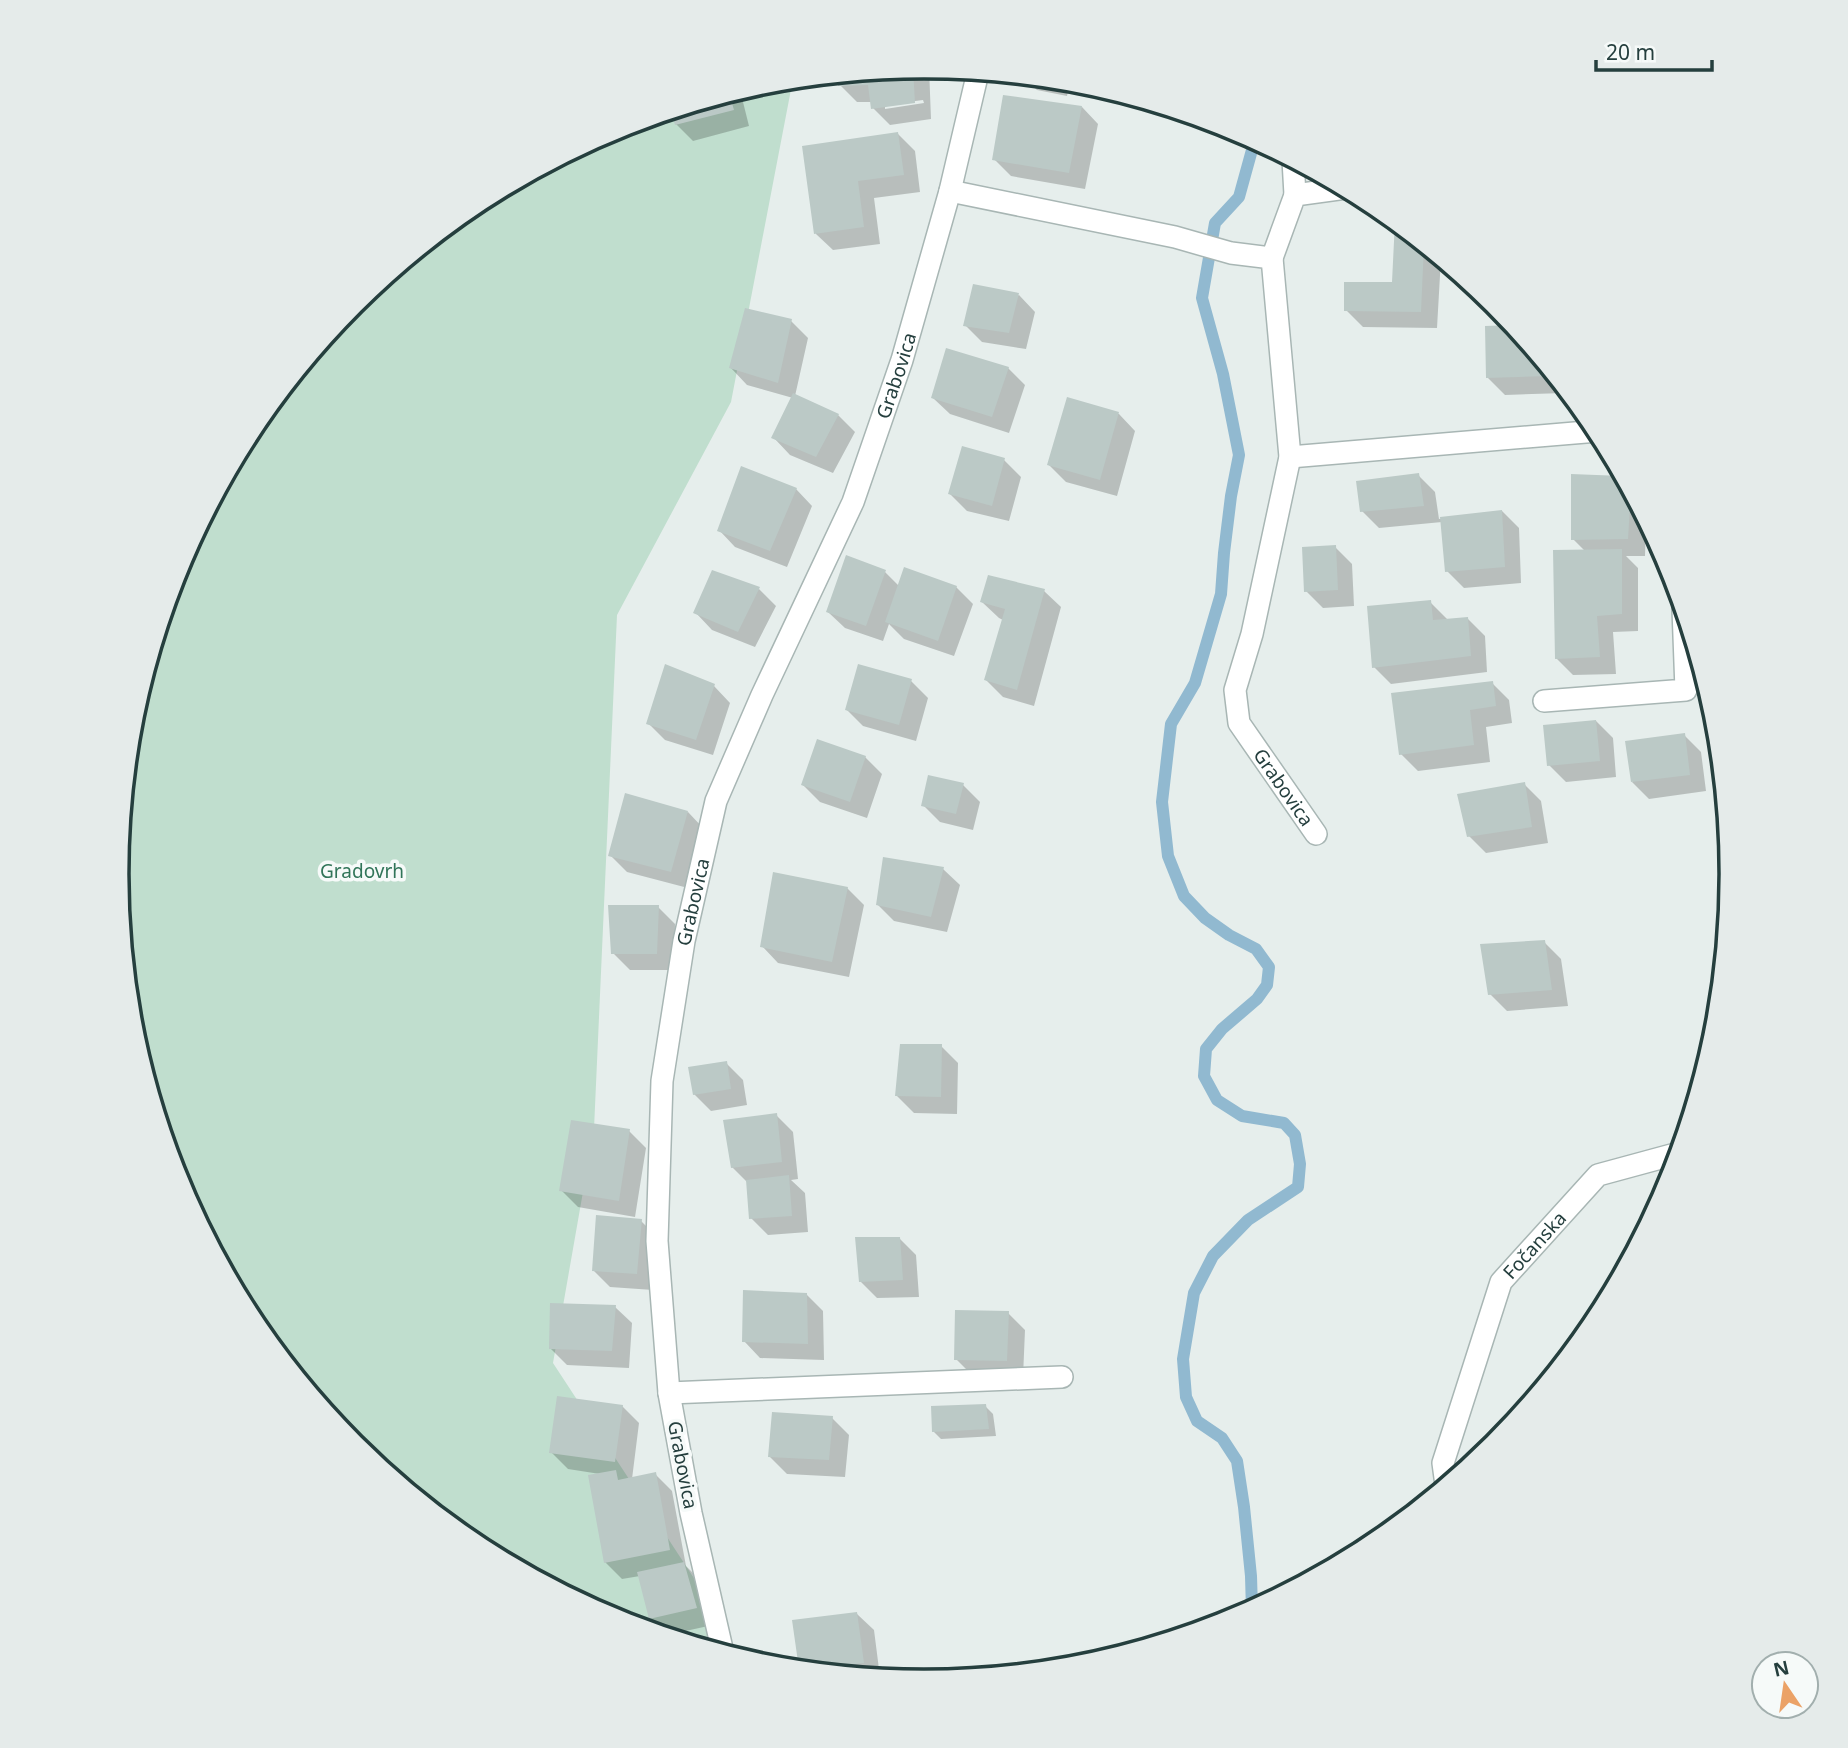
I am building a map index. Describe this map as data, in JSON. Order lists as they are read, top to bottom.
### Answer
{
  "streets": {
    "street": ["Grabovica", "Fočanska"]
  },
  "parks": ["Gradovrh"],
  "scale_bar": "20 m",
  "north": "top"
}
